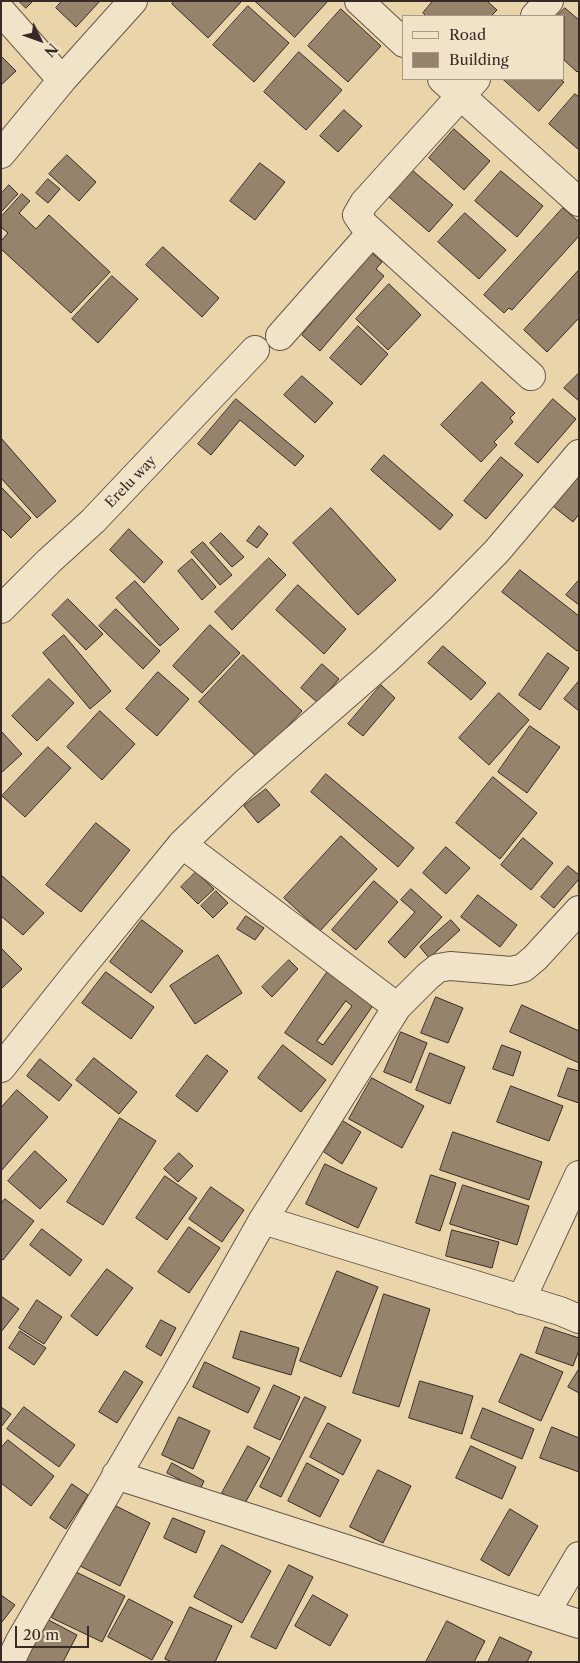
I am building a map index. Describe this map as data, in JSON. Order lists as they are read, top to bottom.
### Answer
{
  "streets": {
    "street": ["Erelu way"]
  },
  "legend": ["Road", "Building"],
  "scale_bar": "20 m",
  "north": "bottom right"
}
